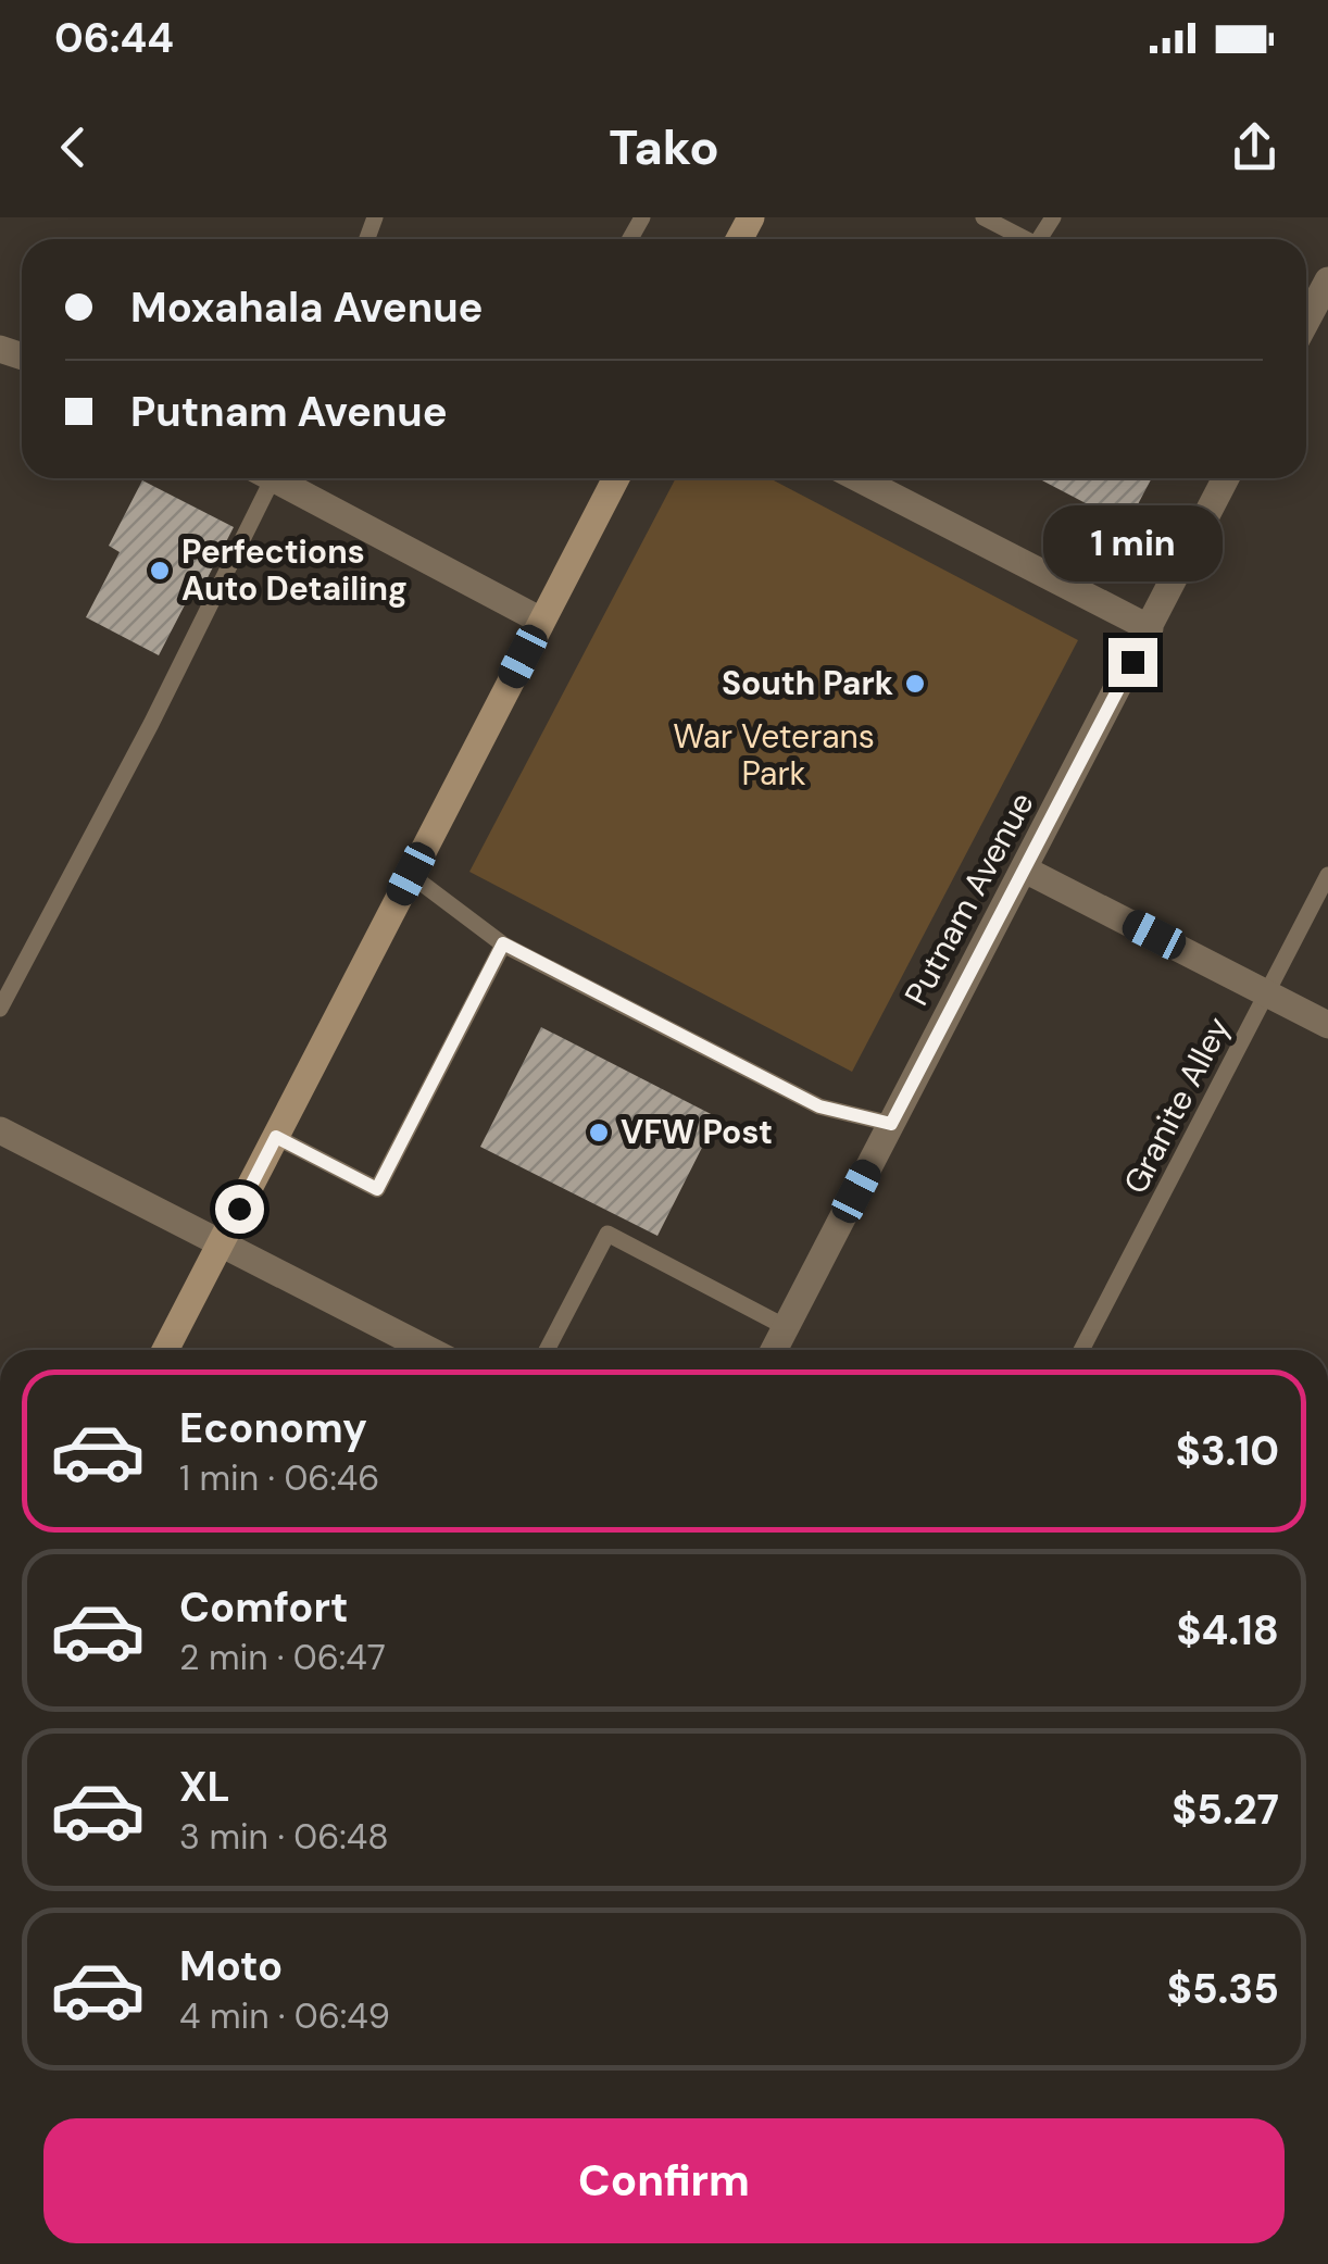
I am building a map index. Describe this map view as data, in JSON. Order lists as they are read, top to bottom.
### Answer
{
  "streets": {
    "street": ["Putnam Avenue"],
    "lane": ["Granite Alley"]
  },
  "parks": ["War Veterans Park"],
  "places": ["Perfections Auto Detailing", "South Park", "VFW Post"],
  "page": {
    "status": "06:44",
    "header": "Tako",
    "banner": ["Moxahala Avenue", "Putnam Avenue"],
    "bubble": "1 min",
    "list": [
      {
        "name": "Economy",
        "note": "1 min · 06:46",
        "value": "$3.10"
      },
      {
        "name": "Comfort",
        "note": "2 min · 06:47",
        "value": "$4.18"
      },
      {
        "name": "XL",
        "note": "3 min · 06:48",
        "value": "$5.27"
      },
      {
        "name": "Moto",
        "note": "4 min · 06:49",
        "value": "$5.35"
      }
    ],
    "buttons": "Confirm"
  }
}
